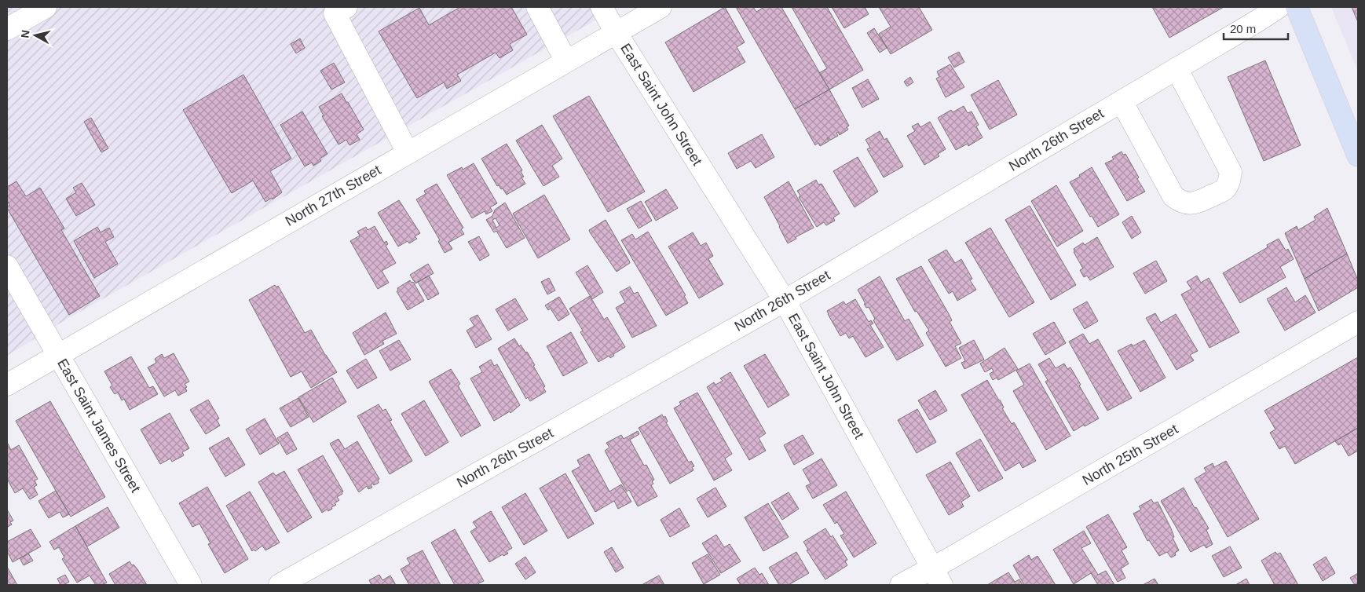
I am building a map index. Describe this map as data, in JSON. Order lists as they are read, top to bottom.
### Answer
{
  "streets": {
    "street": [
      "East Saint John Street",
      "North 26th Street",
      "North 27th Street",
      "East Saint James Street",
      "North 25th Street"
    ]
  },
  "crossings": [
    ["East Saint John Street", "North 26th Street"],
    ["East Saint John Street", "North 27th Street"],
    ["East Saint John Street", "North 25th Street"],
    ["North 27th Street", "East Saint James Street"]
  ],
  "scale_bar": "20 m",
  "north": "left"
}
